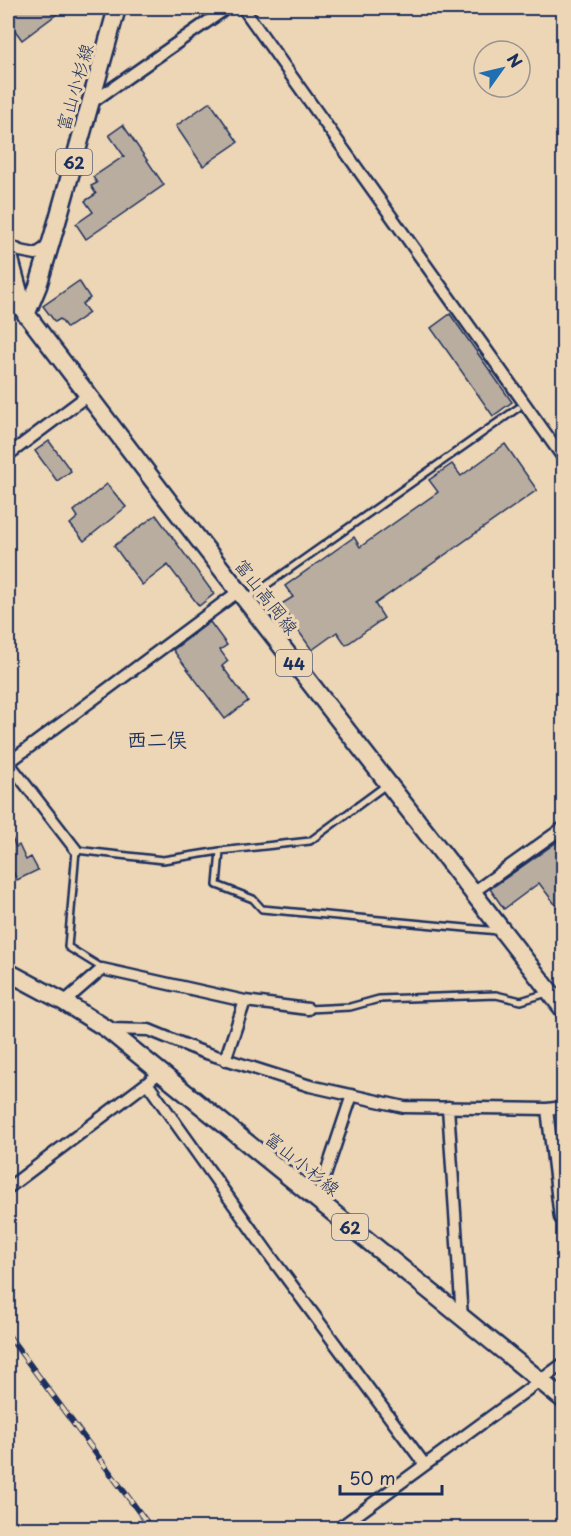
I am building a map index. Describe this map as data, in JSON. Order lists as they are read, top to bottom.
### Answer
{
  "streets": {
    "main road": [
      "富山小杉線",
      "62",
      "富山高岡線",
      "44"
    ]
  },
  "crossings": [
    ["富山小杉線", "富山高岡線"]
  ],
  "districts": ["西二俣"],
  "scale_bar": "50 m",
  "north": "top right"
}
